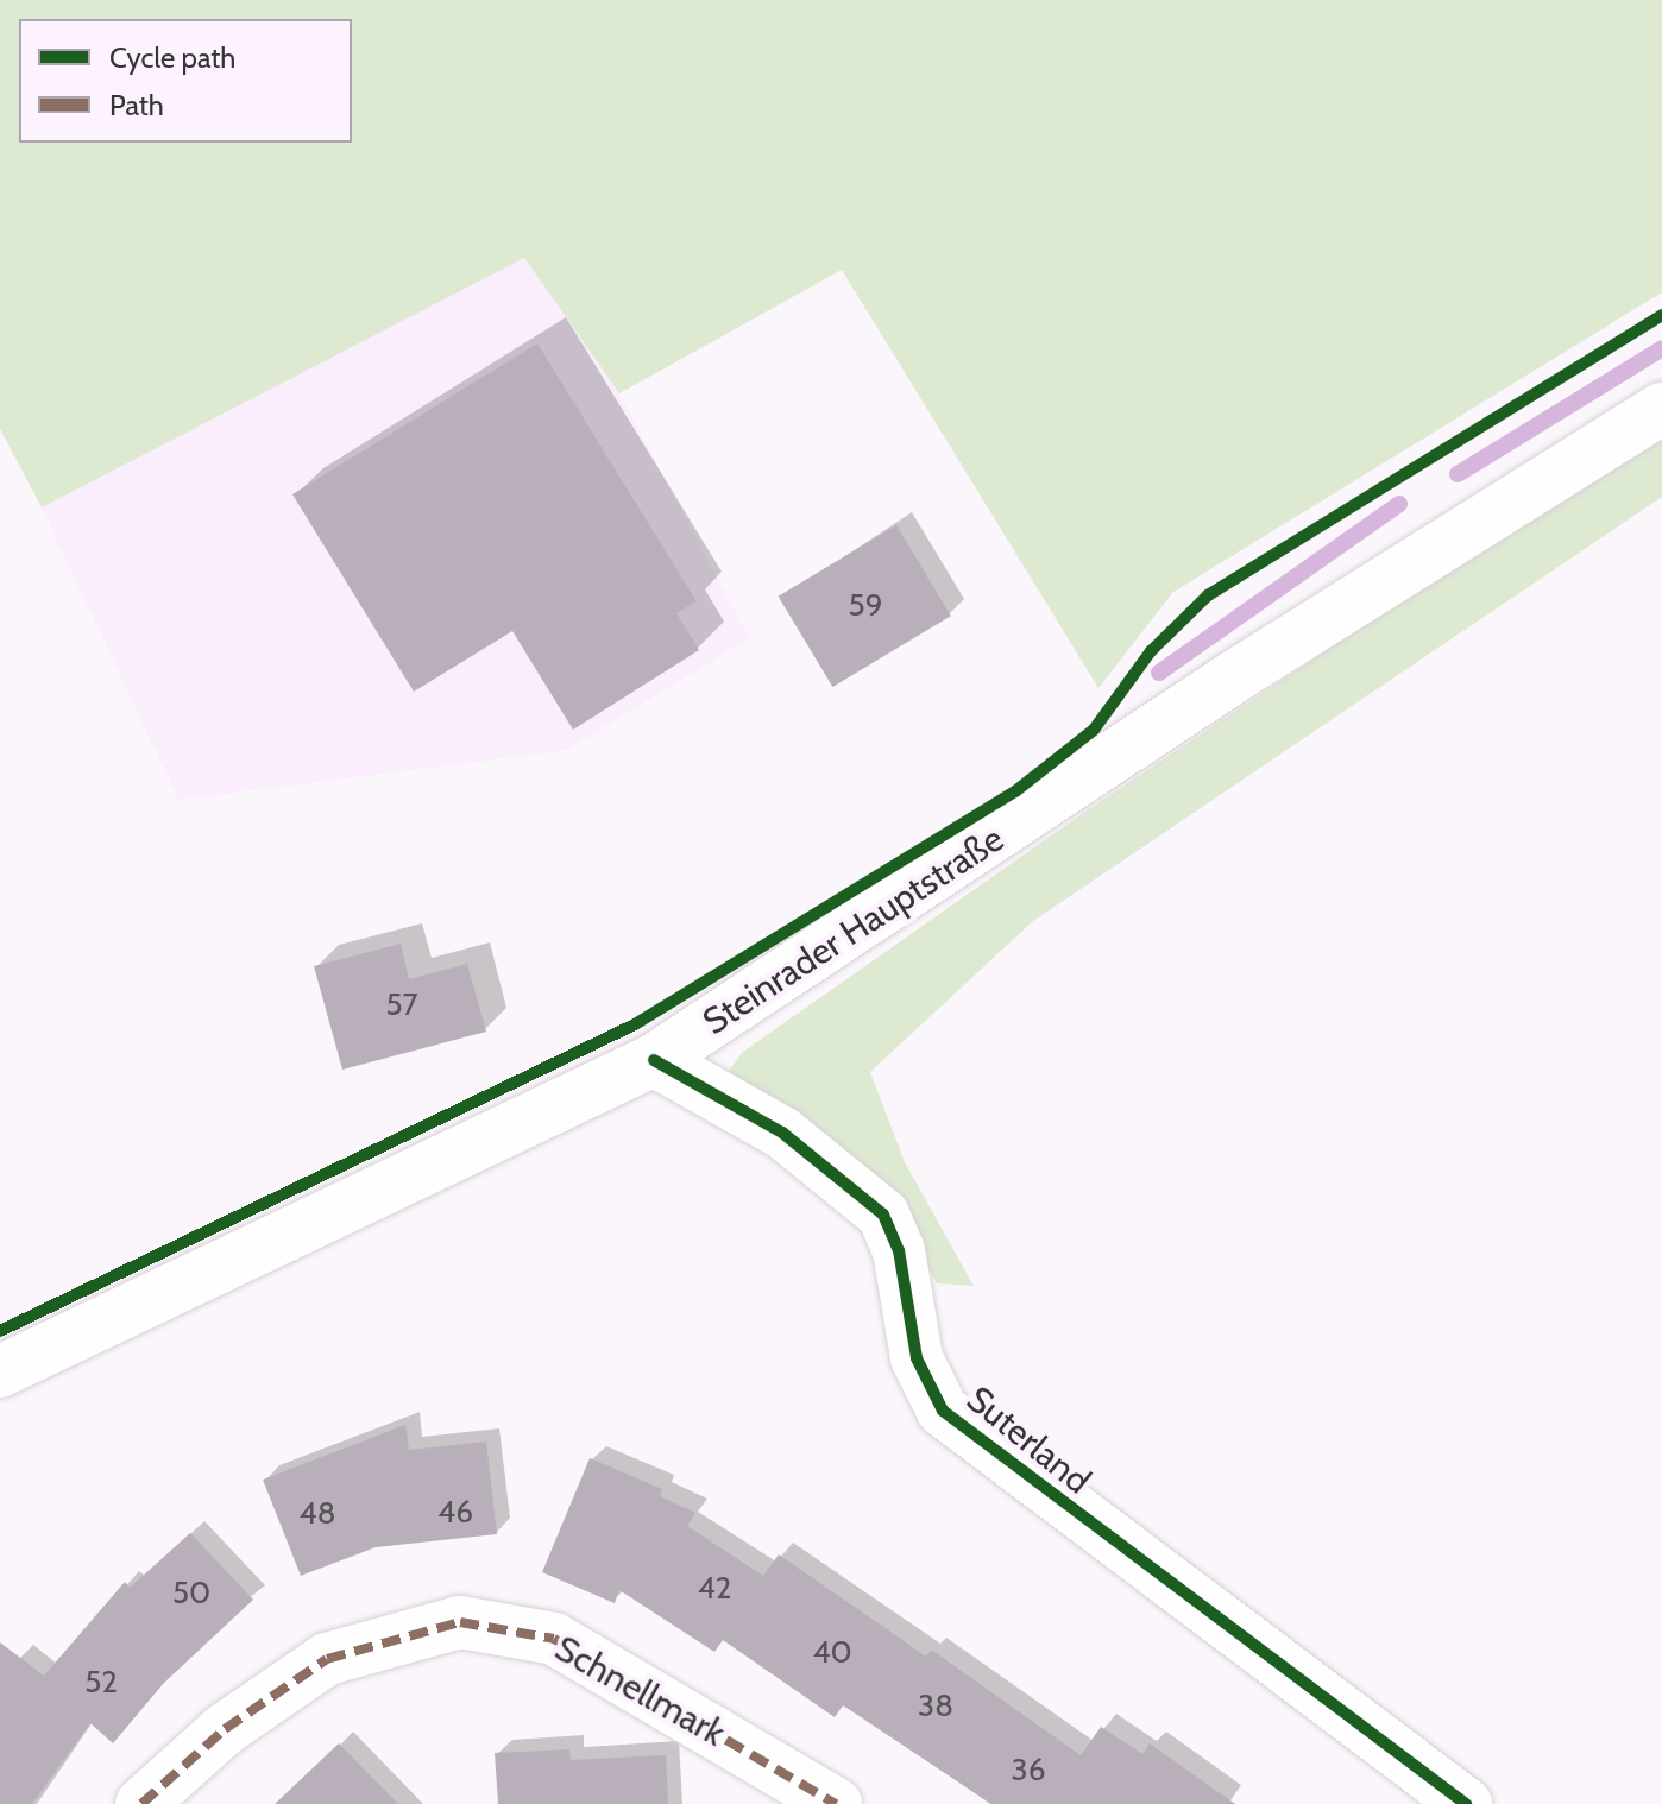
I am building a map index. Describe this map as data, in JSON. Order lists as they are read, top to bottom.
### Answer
{
  "streets": {
    "street": ["Steinrader Hauptstraße", "Suterland", "Schnellmark"]
  },
  "crossings": [
    ["Steinrader Hauptstraße", "Suterland"]
  ],
  "house_numbers": [
    "59",
    "57",
    "46",
    "48",
    "42",
    "50",
    "40",
    "52",
    "38",
    "36"
  ],
  "legend": ["Cycle path", "Path"]
}
